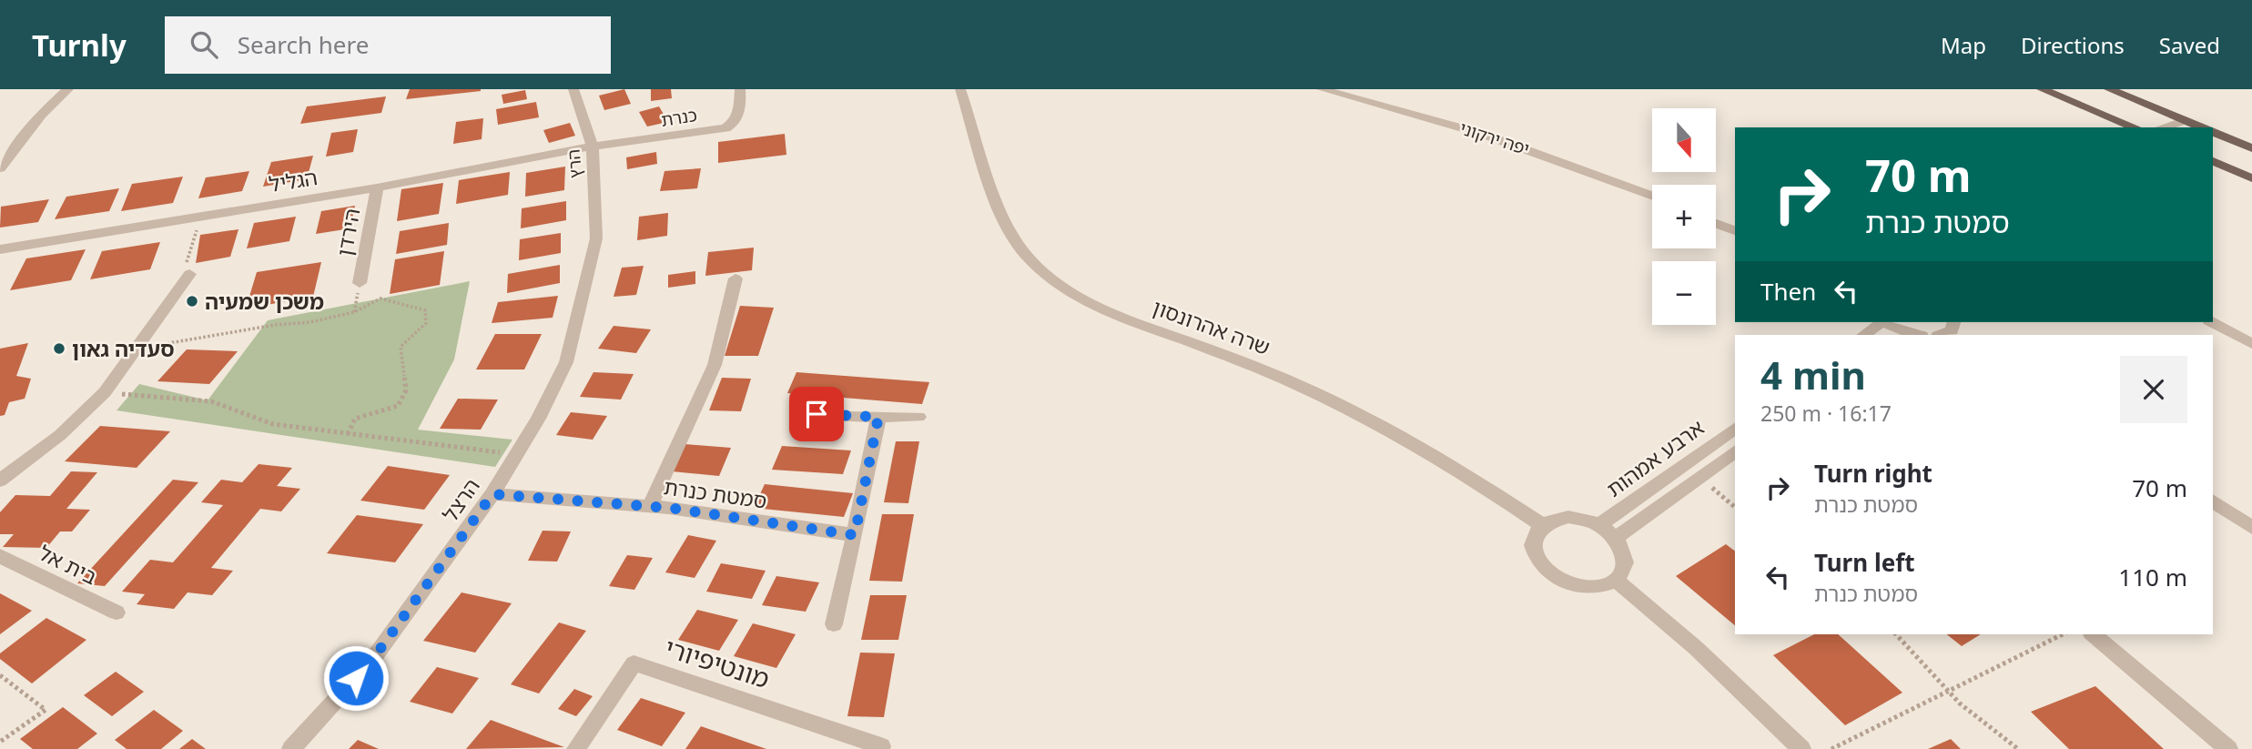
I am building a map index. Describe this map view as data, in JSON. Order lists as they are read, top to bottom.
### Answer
{
  "streets": {
    "street": [
      "כנרת",
      "יפה ירקוני",
      "הרץ",
      "הגליל",
      "הירדן",
      "שרה אהרונסון",
      "ארבע אמהות",
      "סמטת כנרת",
      "הרצל",
      "בית אל",
      "מונטיפיורי"
    ]
  },
  "crossings": [
    ["כנרת", "הרץ"],
    ["כנרת", "הגליל"],
    ["הרץ", "הגליל"],
    ["הרץ", "הרצל"],
    ["הגליל", "הירדן"],
    ["שרה אהרונסון", "ארבע אמהות"],
    ["סמטת כנרת", "הרצל"]
  ],
  "places": ["משכן שמעיה", "סעדיה גאון"],
  "north": "bottom",
  "page": {
    "header": "Turnly",
    "search": "Search here",
    "nav": ["Map", "Directions", "Saved"],
    "map_buttons": ["+", "−"],
    "turn": ["70 m", "סמטת כנרת"],
    "then": "Then",
    "heading": ["4 min", "250 m · 16:17"],
    "list": [
      {
        "name": "Turn right",
        "note": "סמטת כנרת",
        "value": "70 m"
      },
      {
        "name": "Turn left",
        "note": "סמטת כנרת",
        "value": "110 m"
      }
    ]
  }
}
